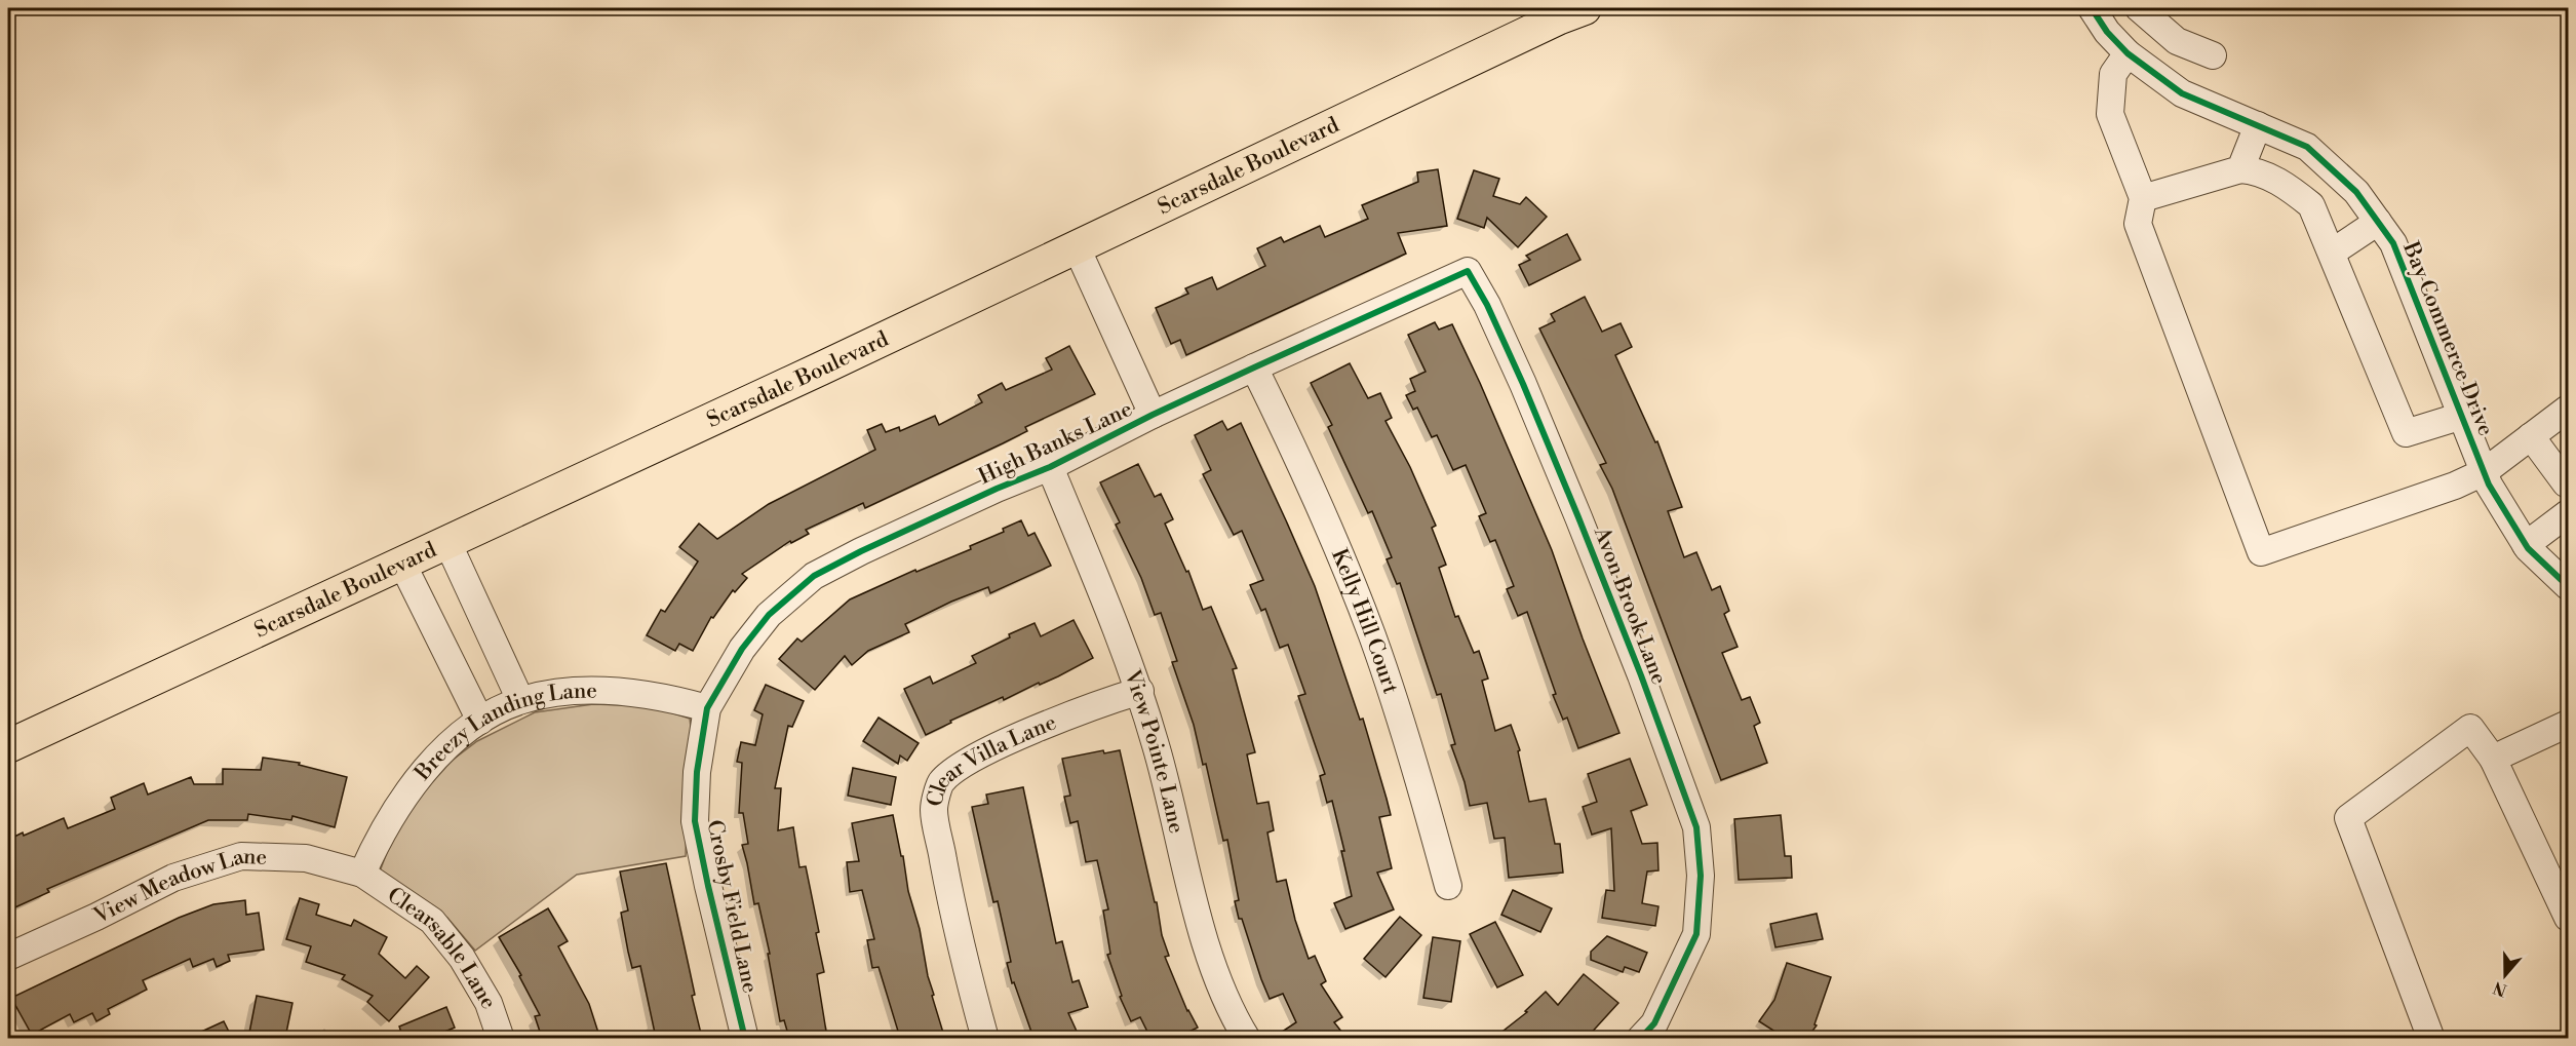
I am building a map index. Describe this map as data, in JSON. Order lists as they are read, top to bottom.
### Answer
{
  "streets": {
    "main road": ["Scarsdale Boulevard"],
    "street": [
      "Bay Commerce Drive",
      "High Banks Lane",
      "Avon Brook Lane",
      "Kelly Hill Court",
      "Breezy Landing Lane",
      "View Pointe Lane",
      "Clear Villa Lane",
      "View Meadow Lane",
      "Crosby Field Lane",
      "Clearsable Lane"
    ]
  },
  "crossings": [
    ["High Banks Lane", "Avon Brook Lane"],
    ["High Banks Lane", "Kelly Hill Court"],
    ["High Banks Lane", "Breezy Landing Lane"],
    ["High Banks Lane", "View Pointe Lane"],
    ["High Banks Lane", "Crosby Field Lane"],
    ["Breezy Landing Lane", "View Meadow Lane"],
    ["Breezy Landing Lane", "Crosby Field Lane"],
    ["Breezy Landing Lane", "Clearsable Lane"],
    ["View Pointe Lane", "Clear Villa Lane"],
    ["View Meadow Lane", "Clearsable Lane"]
  ],
  "north": "bottom"
}
